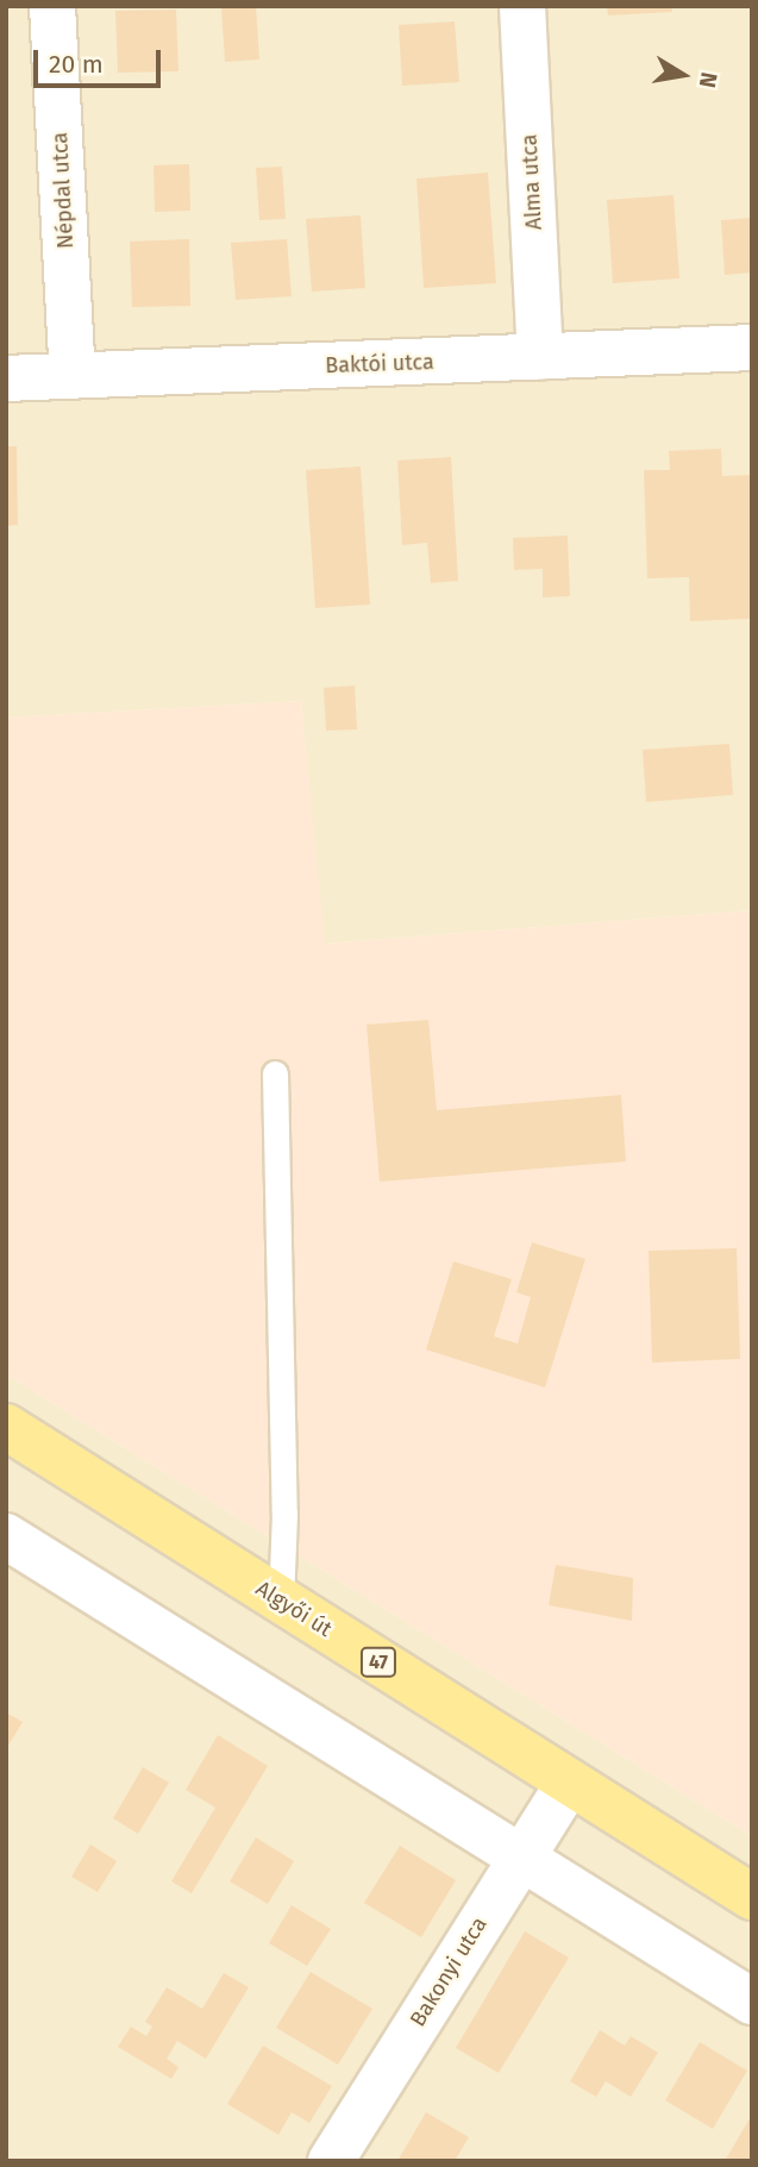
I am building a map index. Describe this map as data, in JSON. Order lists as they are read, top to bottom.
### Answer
{
  "streets": {
    "main road": ["Algyői út", "47"],
    "street": [
      "Alma utca",
      "Népdal utca",
      "Baktói utca",
      "Bakonyi utca"
    ]
  },
  "crossings": [
    ["Alma utca", "Baktói utca"],
    ["Népdal utca", "Baktói utca"],
    ["Algyői út", "Bakonyi utca"]
  ],
  "scale_bar": "20 m",
  "north": "right"
}
